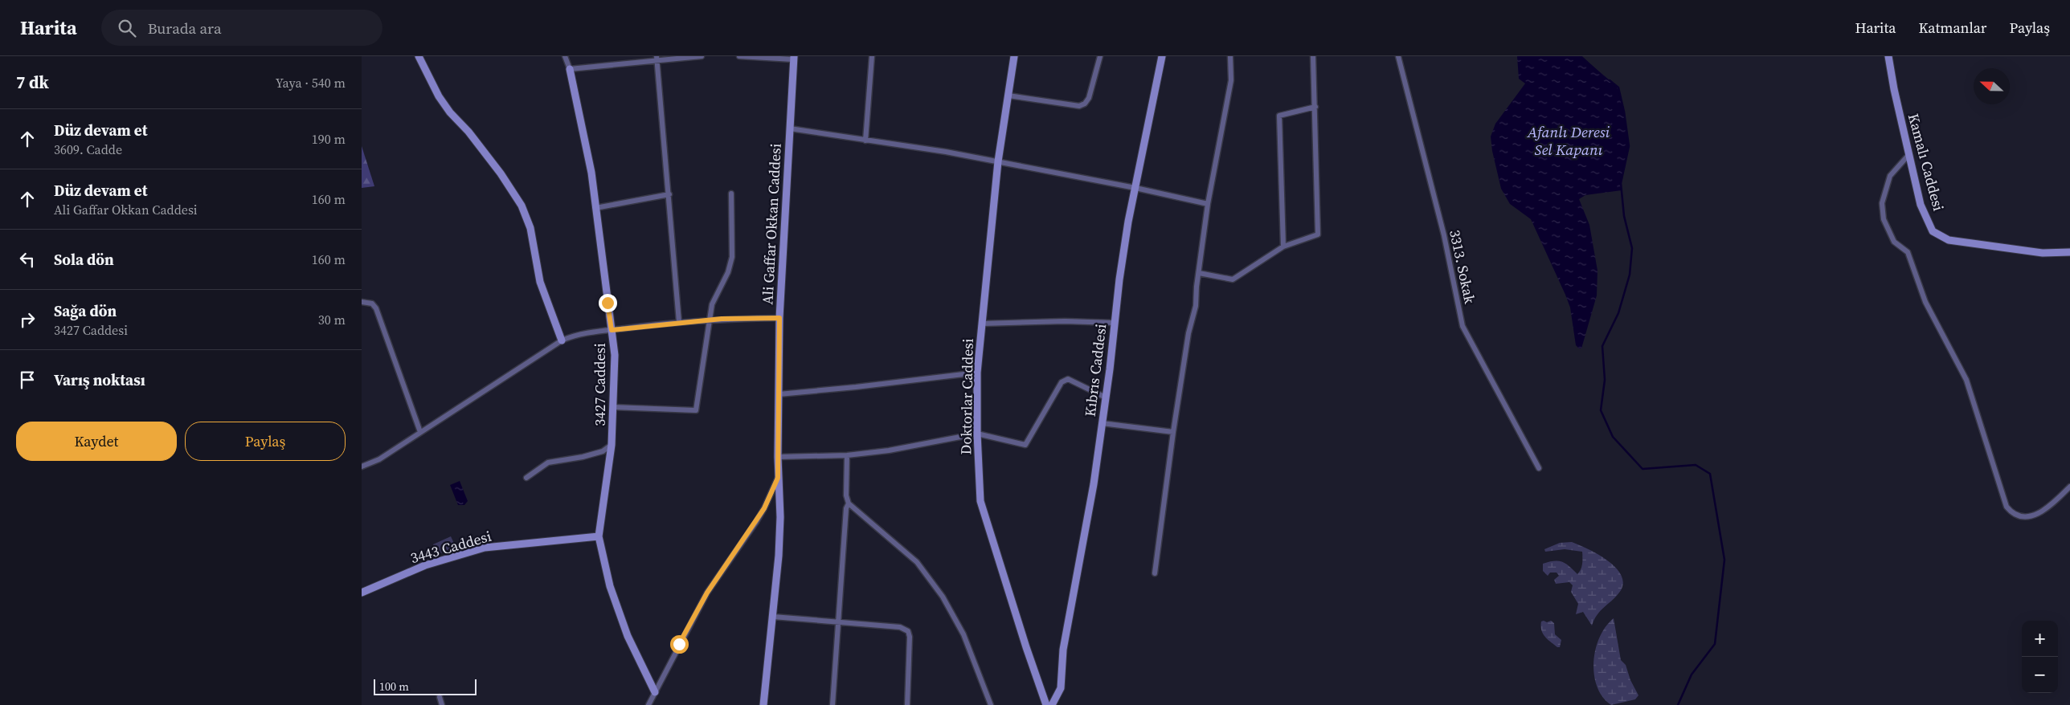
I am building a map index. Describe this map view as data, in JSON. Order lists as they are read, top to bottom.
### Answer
{
  "streets": {
    "street": [
      "Kamalı Caddesi",
      "Ali Gaffar Okkan Caddesi",
      "3313. Sokak",
      "Kıbrıs Caddesi",
      "3427 Caddesi",
      "Doktorlar Caddesi",
      "3443 Caddesi"
    ]
  },
  "crossings": [
    ["3427 Caddesi", "3443 Caddesi"]
  ],
  "water": ["Afanlı Deresi Sel Kapanı"],
  "scale_bar": "100 m",
  "north": "left",
  "page": {
    "header": "Harita",
    "search": "Burada ara",
    "nav": ["Harita", "Katmanlar", "Paylaş"],
    "heading": ["7 dk", "Yaya · 540 m"],
    "list": [
      ["Düz devam et", "3609. Cadde", "190 m"],
      ["Düz devam et", "Ali Gaffar Okkan Caddesi", "160 m"],
      ["Sola dön", "160 m"],
      ["Sağa dön", "3427 Caddesi", "30 m"],
      "Varış noktası"
    ],
    "buttons": ["Kaydet", "Paylaş"],
    "map_buttons": ["+", "−"],
    "scale": "100 m"
  }
}
